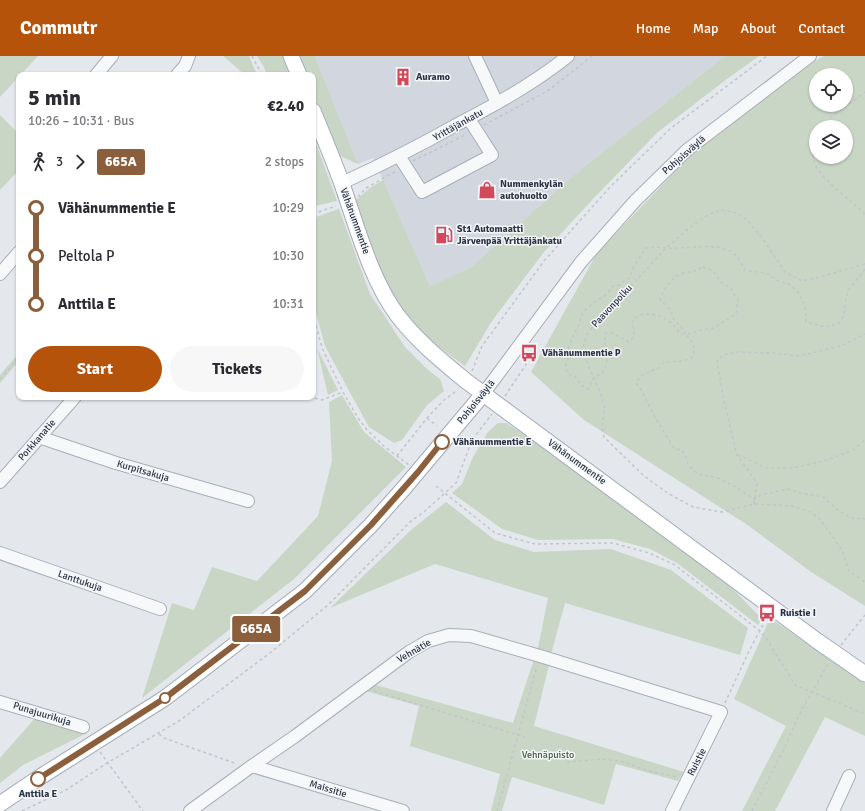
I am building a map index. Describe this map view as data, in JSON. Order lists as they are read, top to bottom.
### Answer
{
  "streets": {
    "main road": ["Pohjoisväylä", "Vähänummentie"],
    "street": [
      "Yrittäjänkatu",
      "Porkkanatie",
      "Kurpitsakuja",
      "Lanttukuja",
      "Vehnätie",
      "Punajuurikuja",
      "Ruistie",
      "Maissitie"
    ],
    "path": ["Paavonpolku"]
  },
  "crossings": [
    ["Yrittäjänkatu", "Vähänummentie"],
    ["Pohjoisväylä", "Vähänummentie"],
    ["Porkkanatie", "Kurpitsakuja"],
    ["Vehnätie", "Ruistie"],
    ["Vehnätie", "Maissitie"]
  ],
  "parks": ["Vehnäpuisto"],
  "places": {
    "building": ["Auramo"],
    "shop": ["Nummenkylän autohuolto"],
    "fuel station": ["St1 Automaatti Järvenpää Yrittäjänkatu"],
    "bus stop": ["Vähänummentie P", "Ruistie I"],
    "other": ["Vähänummentie E", "Anttila E"]
  },
  "lines": ["bus line 665A"],
  "page": {
    "header": "Commutr",
    "nav": [
      "Home",
      "Map",
      "About",
      "Contact"
    ],
    "on_map": "665A",
    "heading": ["5 min", "10:26 – 10:31 · Bus", "€2.40"],
    "legs": ["3", "665A", "2 stops"],
    "list": [
      {
        "name": "Vähänummentie E",
        "value": "10:29"
      },
      {
        "name": "Peltola P",
        "value": "10:30"
      },
      {
        "name": "Anttila E",
        "value": "10:31"
      }
    ],
    "buttons": ["Start", "Tickets"]
  }
}
